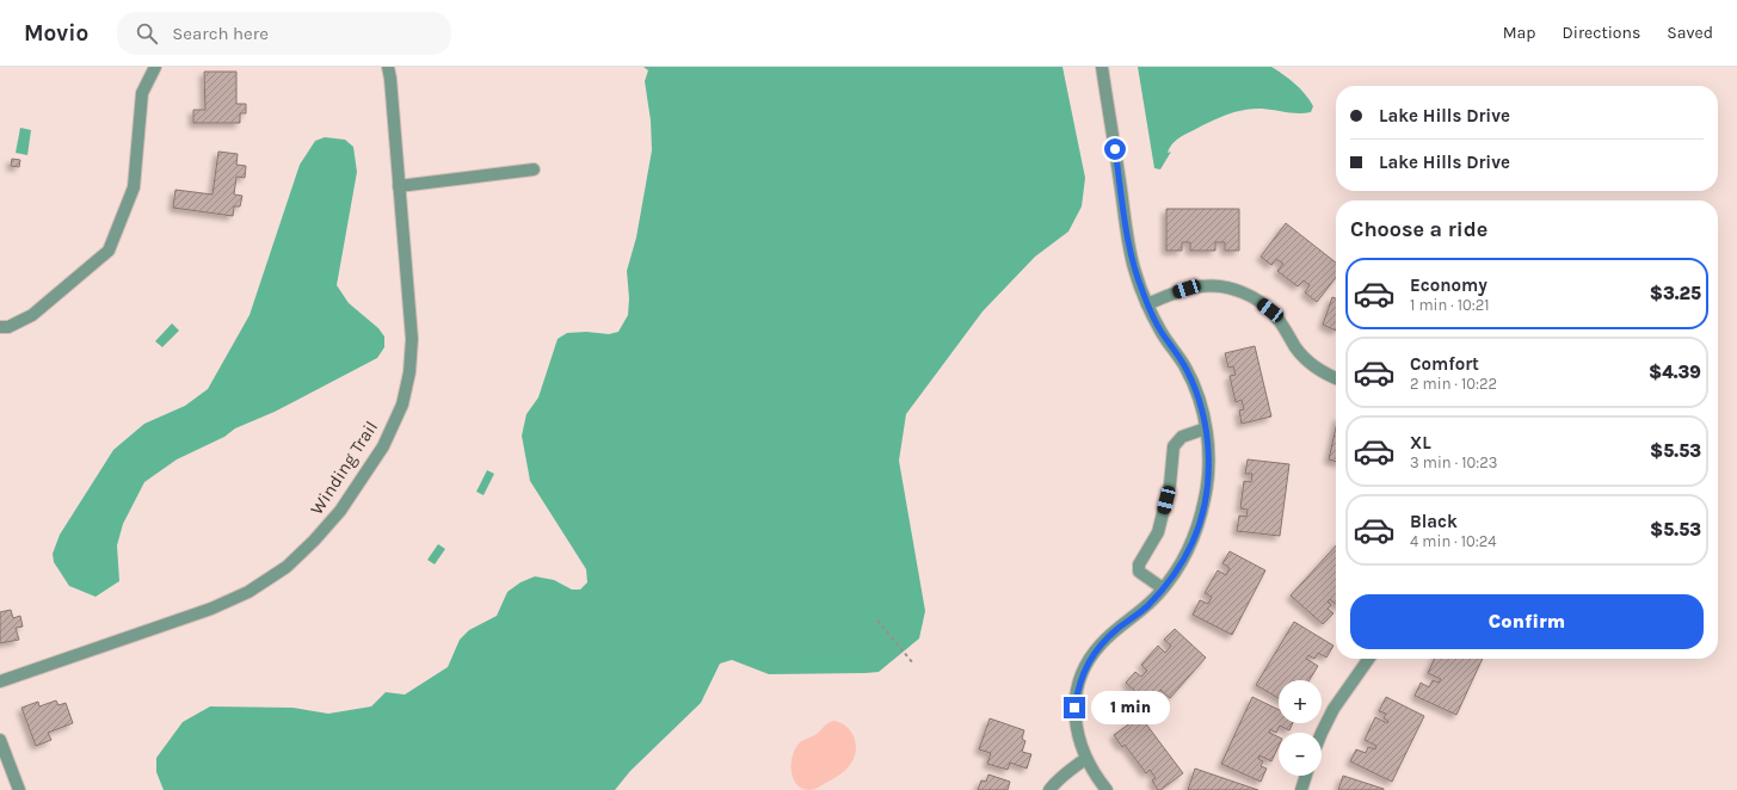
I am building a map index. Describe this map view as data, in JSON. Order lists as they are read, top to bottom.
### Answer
{
  "streets": {
    "street": ["Winding Trail"]
  },
  "page": {
    "header": "Movio",
    "search": "Search here",
    "nav": ["Map", "Directions", "Saved"],
    "banner": ["Lake Hills Drive", "Lake Hills Drive"],
    "heading": "Choose a ride",
    "list": [
      {
        "name": "Economy",
        "note": "1 min · 10:21",
        "value": "$3.25"
      },
      {
        "name": "Comfort",
        "note": "2 min · 10:22",
        "value": "$4.39"
      },
      {
        "name": "XL",
        "note": "3 min · 10:23",
        "value": "$5.53"
      },
      {
        "name": "Black",
        "note": "4 min · 10:24",
        "value": "$5.53"
      }
    ],
    "buttons": "Confirm",
    "map_buttons": ["+", "−"],
    "bubble": "1 min"
  }
}
